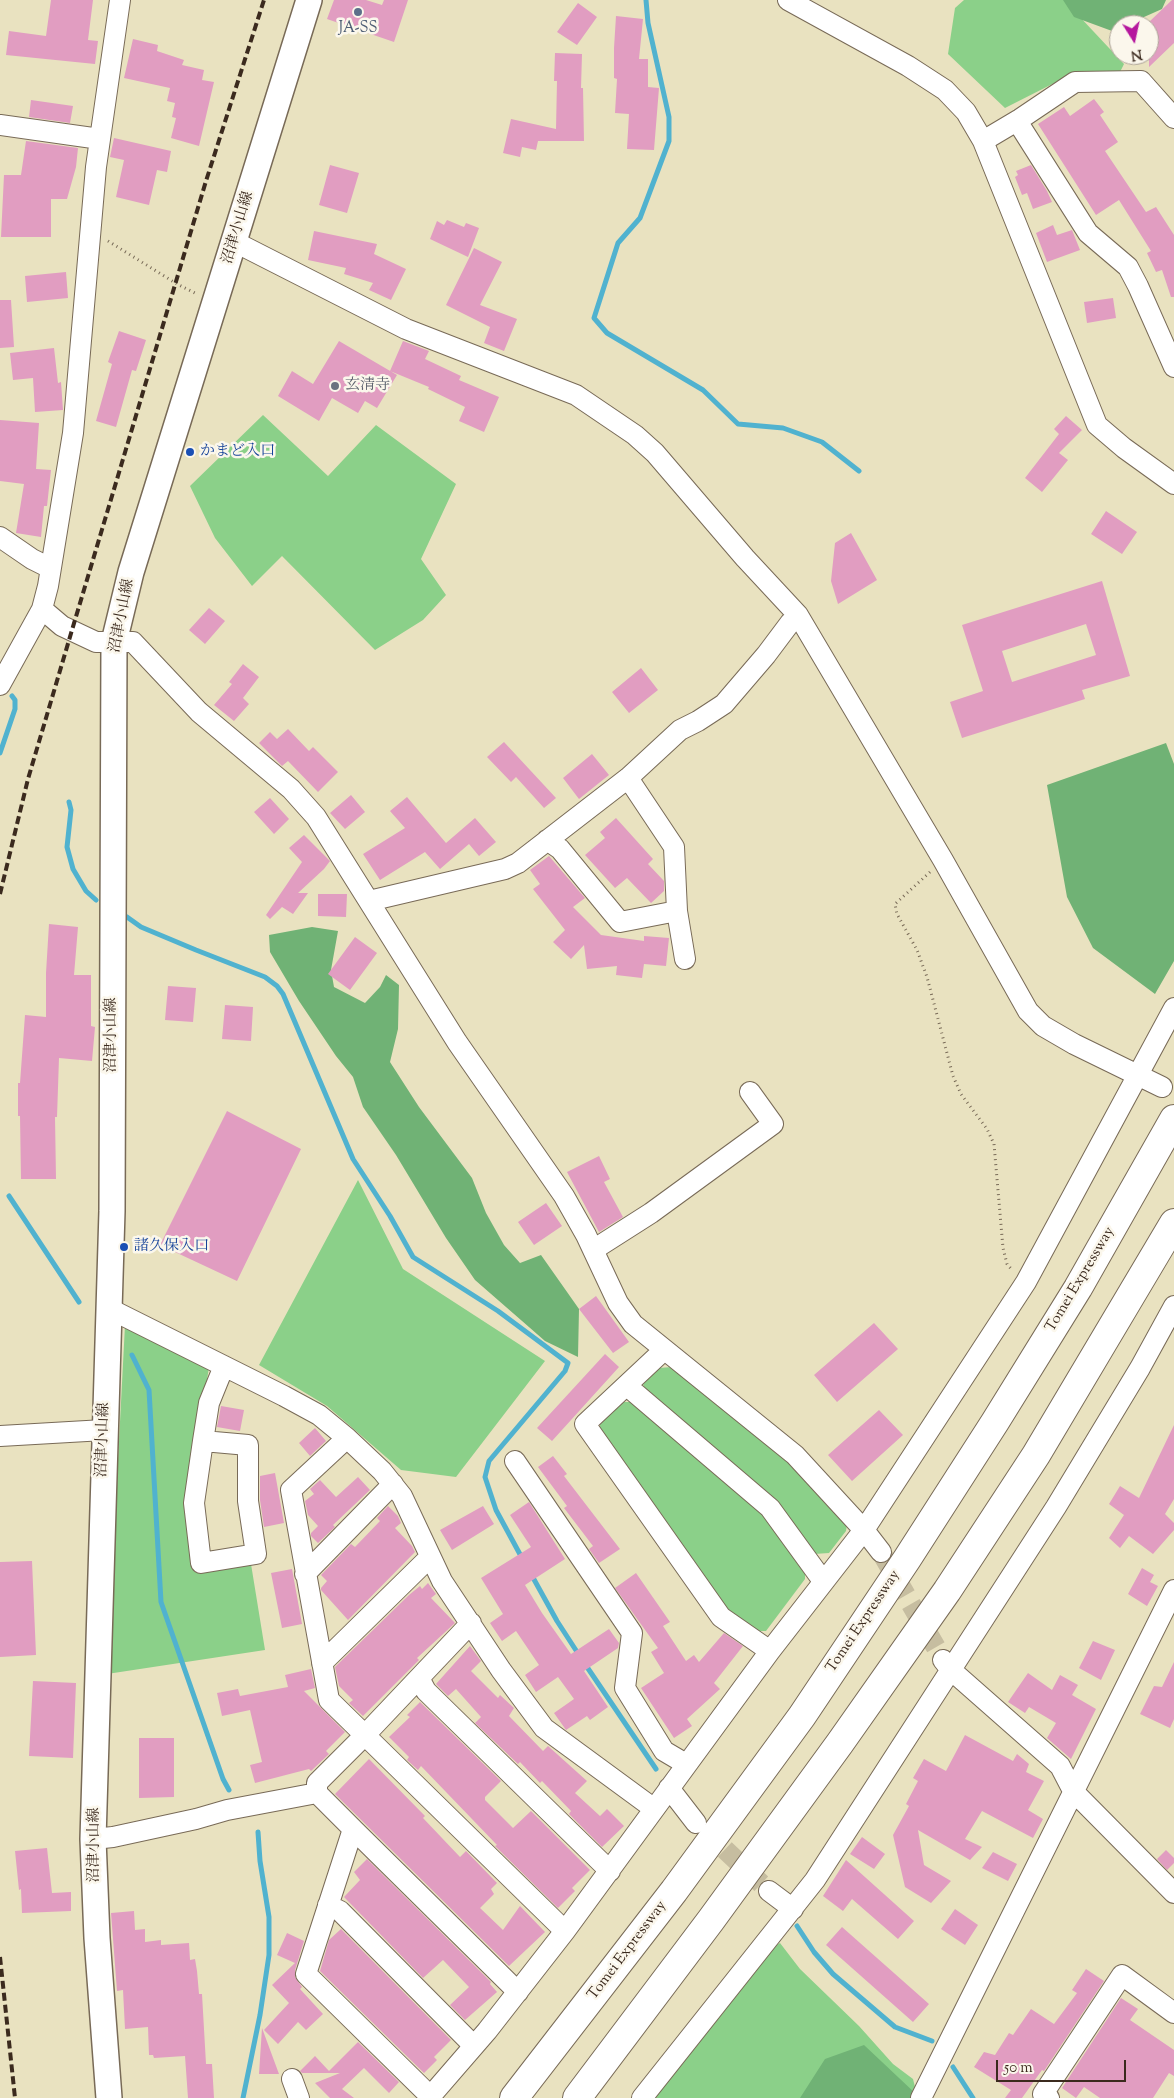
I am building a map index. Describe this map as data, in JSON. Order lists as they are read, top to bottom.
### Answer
{
  "streets": {
    "highway": ["Tomei Expressway"],
    "main road": ["沼津小山線"]
  },
  "places": [
    "JA-SS",
    "玄清寺",
    "かまど入口",
    "諸久保入口"
  ],
  "scale_bar": "50 m",
  "north": "bottom"
}
